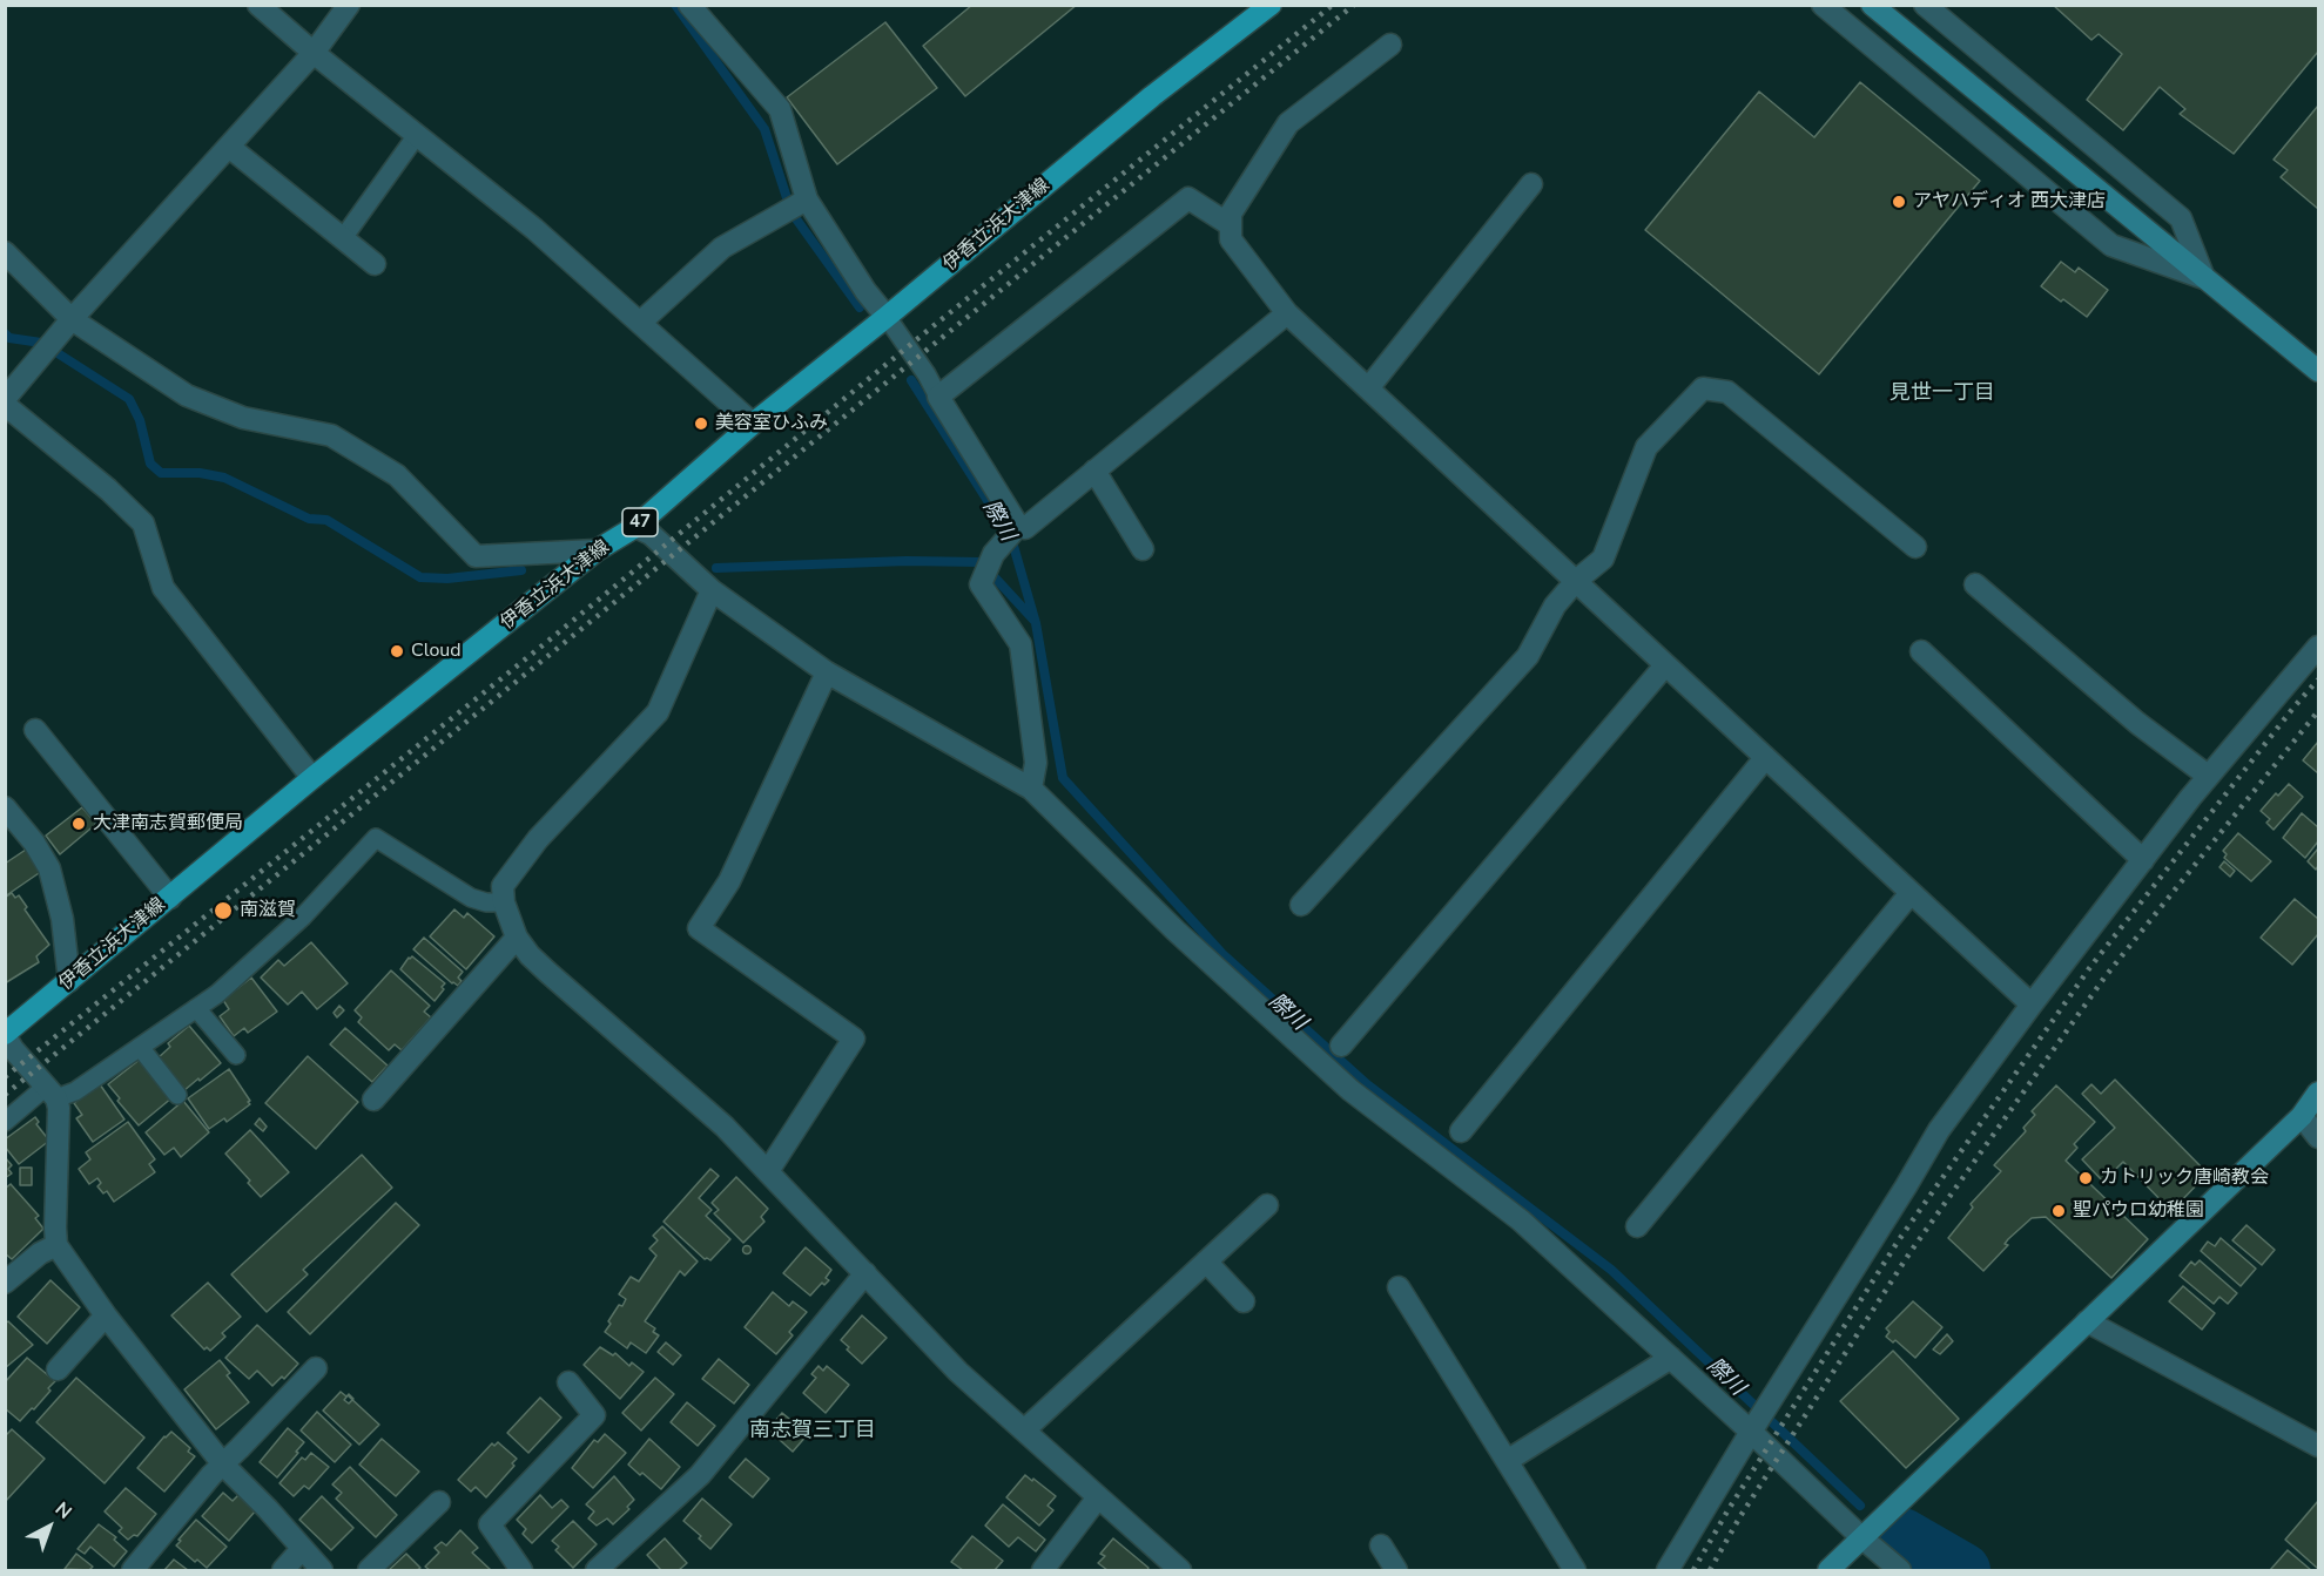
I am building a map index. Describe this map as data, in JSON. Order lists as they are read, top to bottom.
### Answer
{
  "streets": {
    "main road": ["伊香立浜大津線", "47"]
  },
  "districts": ["見世一丁目", "南志賀三丁目"],
  "water": ["際川"],
  "places": [
    "アヤハディオ 西大津店",
    "美容室ひふみ",
    "Cloud",
    "大津南志賀郵便局",
    "南滋賀",
    "カトリック唐崎教会",
    "聖パウロ幼稚園"
  ],
  "north": "top right"
}
